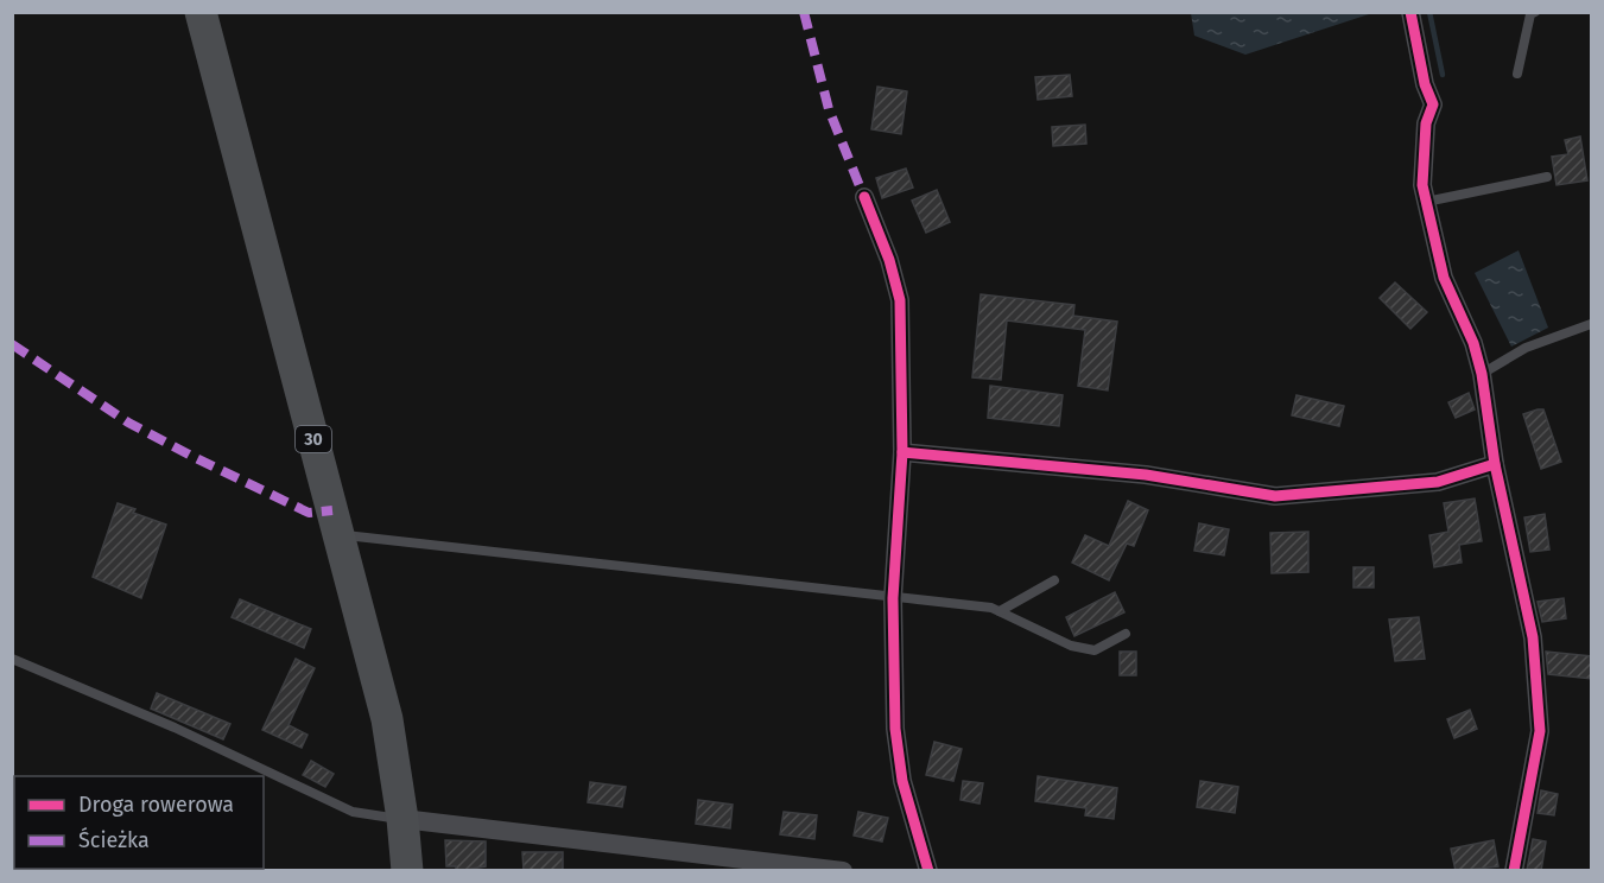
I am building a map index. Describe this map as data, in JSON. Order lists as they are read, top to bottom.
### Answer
{
  "streets": {
    "main road": ["30"]
  },
  "legend": ["Droga rowerowa", "Ścieżka"]
}
